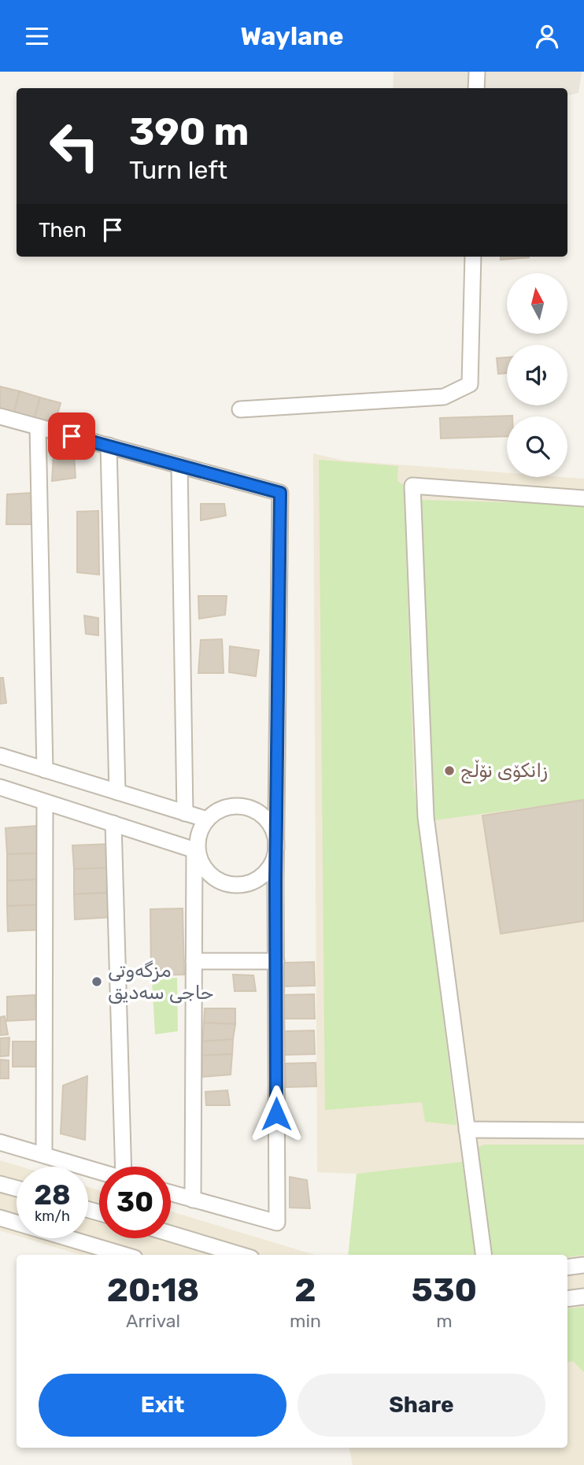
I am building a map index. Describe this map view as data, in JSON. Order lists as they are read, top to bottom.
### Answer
{
  "places": ["زانکۆی نۆڵج", "مزگەوتی حاجی سەدیق"],
  "north": "top",
  "page": {
    "header": "Waylane",
    "turn": ["390 m", "Turn left"],
    "then": "Then",
    "speed": "28 km/h",
    "limit": "30",
    "eta": [
      "20:18",
      "Arrival",
      "2",
      "min",
      "530",
      "m"
    ],
    "buttons": ["Exit", "Share"]
  }
}
